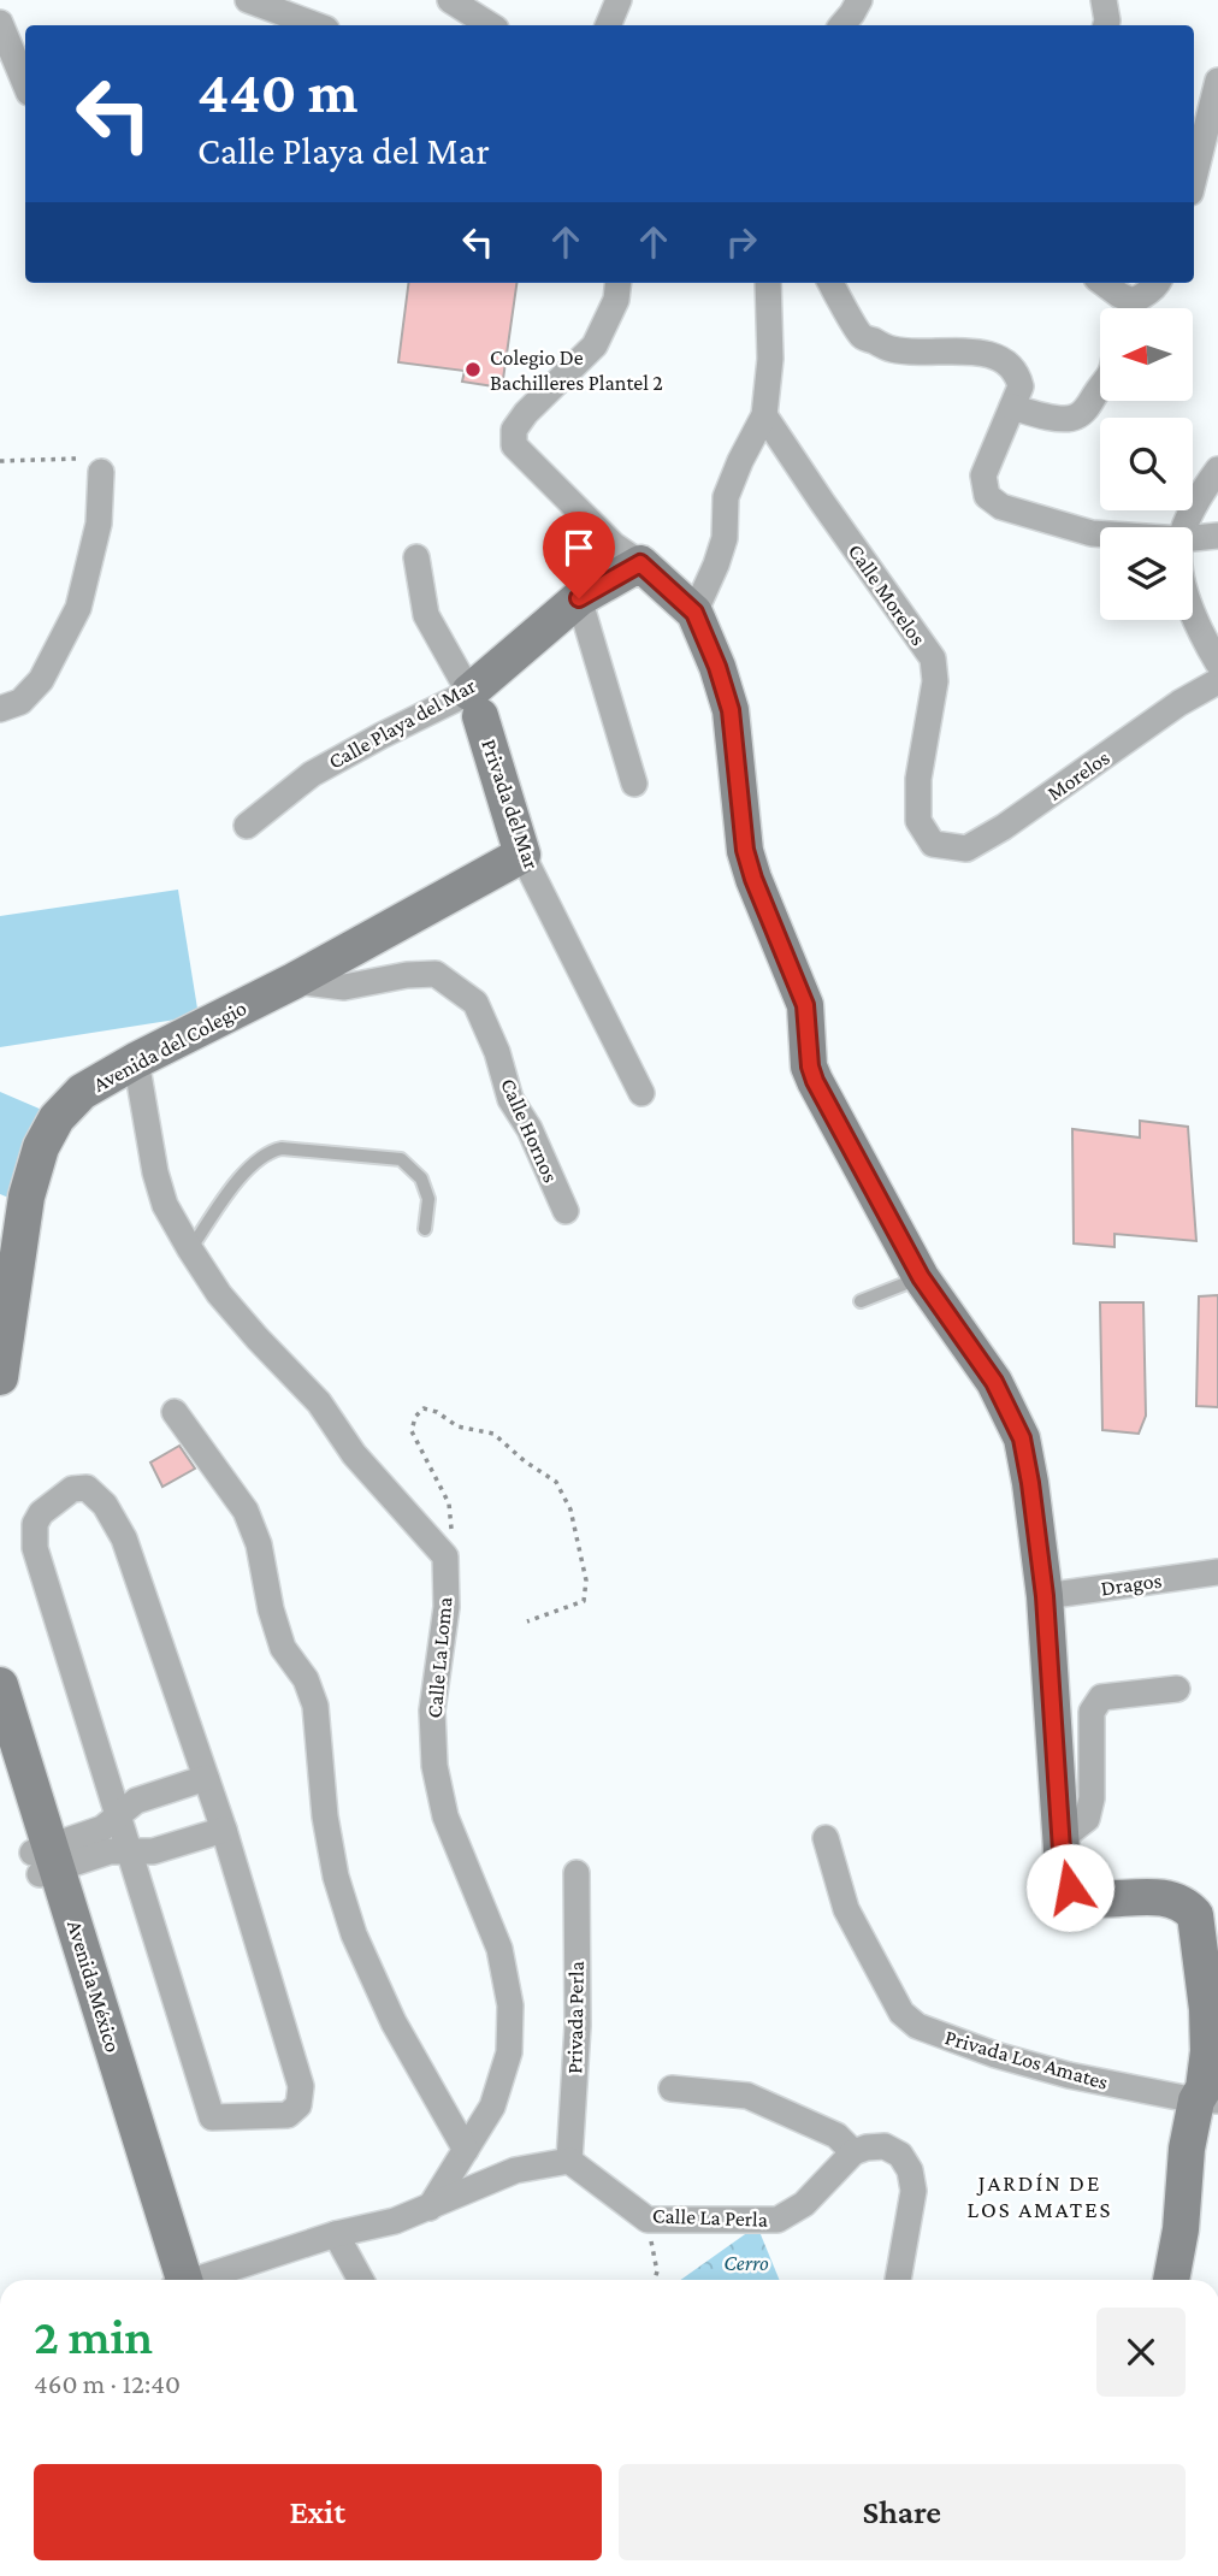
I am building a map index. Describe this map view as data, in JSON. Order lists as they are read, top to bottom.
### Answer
{
  "streets": {
    "street": [
      "Calle Morelos",
      "Calle Playa del Mar",
      "Morelos",
      "Privada del Mar",
      "Avenida del Colegio",
      "Calle Hornos",
      "Dragos",
      "Calle La Loma",
      "Avenida México",
      "Privada Perla",
      "Privada Los Amates",
      "Calle La Perla"
    ]
  },
  "crossings": [
    ["Calle Morelos", "Morelos"],
    ["Calle Playa del Mar", "Privada del Mar"],
    ["Privada del Mar", "Avenida del Colegio"],
    ["Avenida del Colegio", "Calle Hornos"],
    ["Privada Perla", "Calle La Perla"]
  ],
  "districts": ["JARDÍN DE LOS AMATES"],
  "parks": ["Cerro"],
  "places": ["Colegio De Bachilleres Plantel 2"],
  "north": "left",
  "page": {
    "turn": ["440 m", "Calle Playa del Mar"],
    "heading": ["2 min", "460 m · 12:40"],
    "buttons": ["Exit", "Share"]
  }
}
